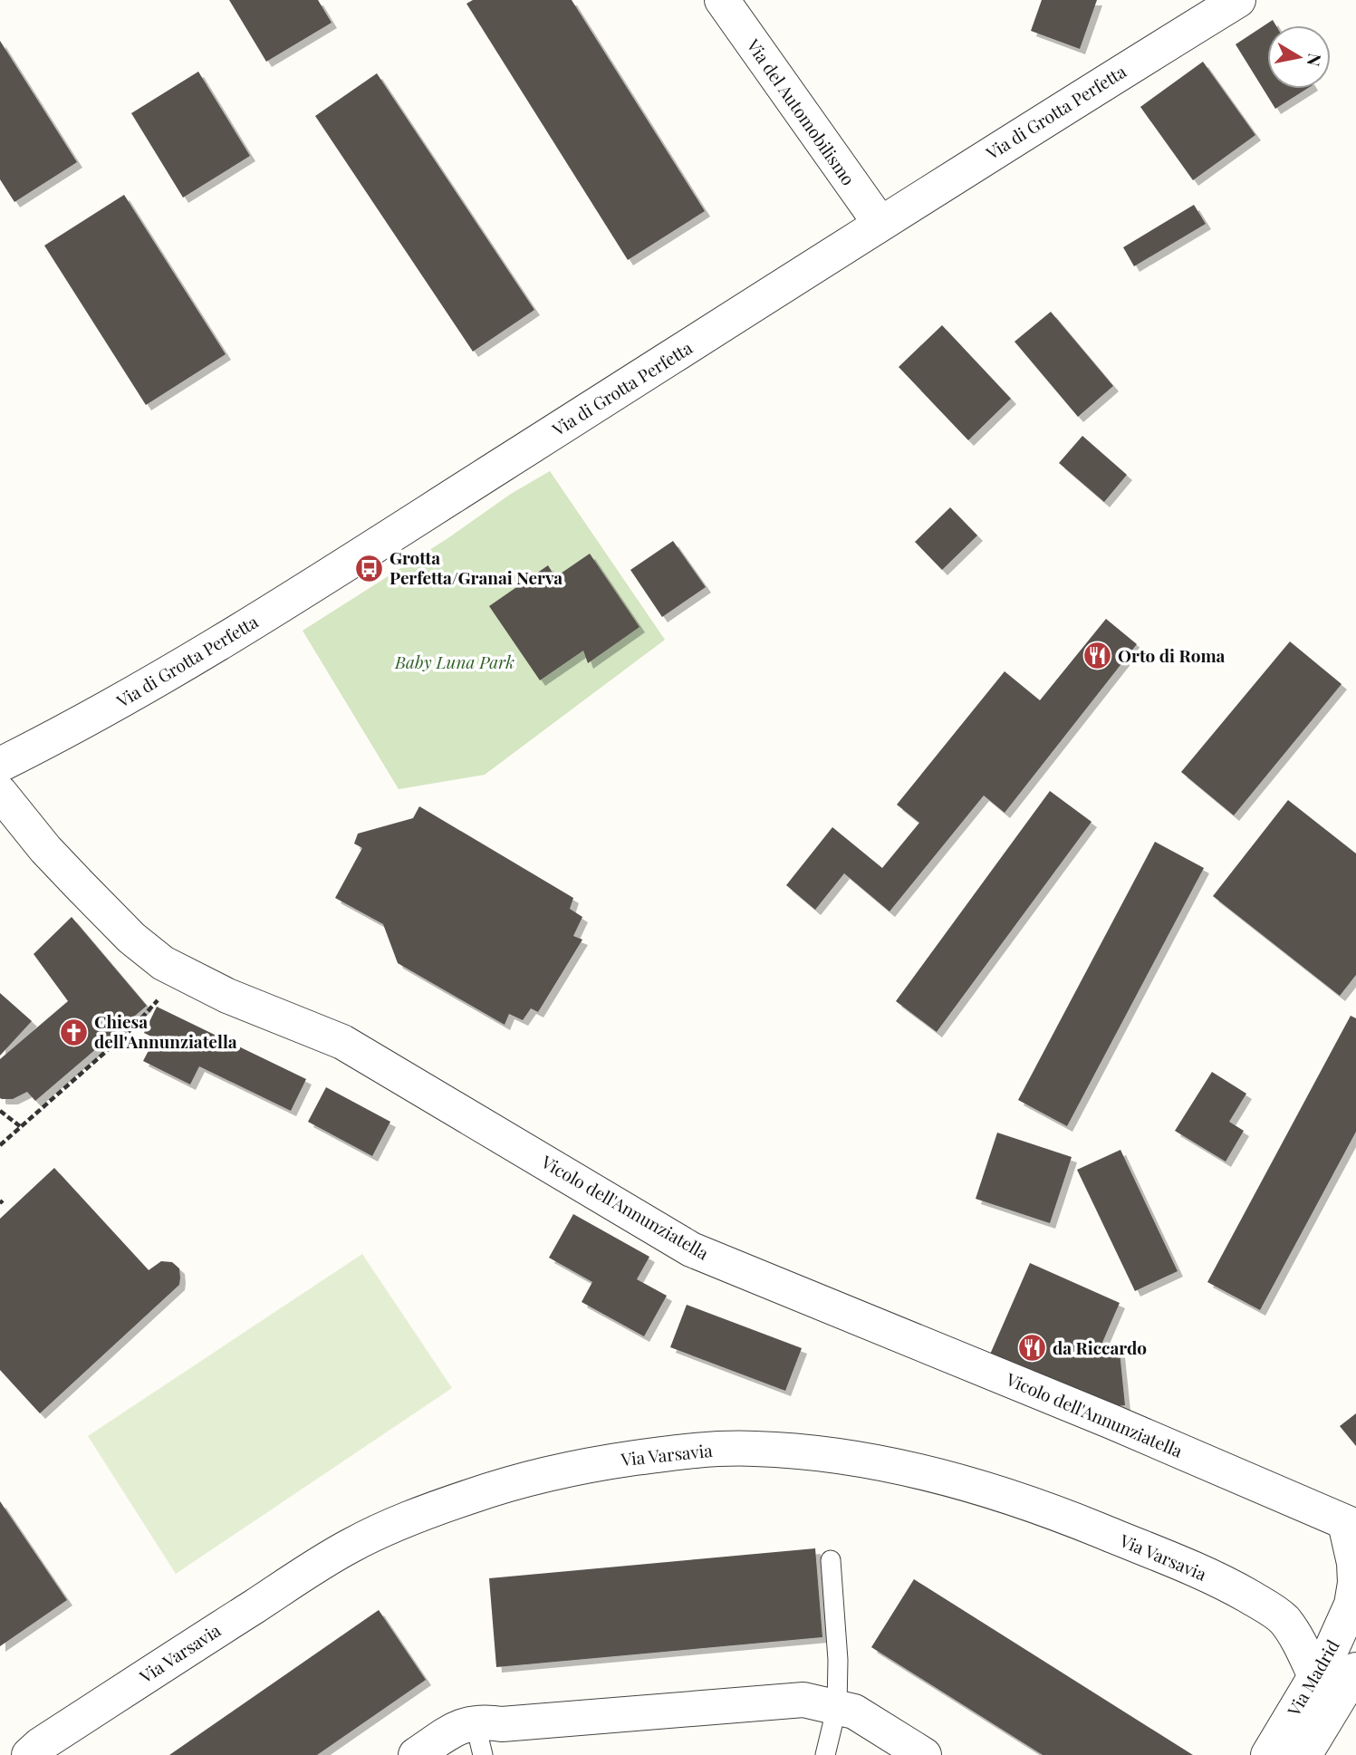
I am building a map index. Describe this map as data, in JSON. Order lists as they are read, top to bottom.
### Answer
{
  "streets": {
    "street": [
      "Via del Automobilismo",
      "Via di Grotta Perfetta",
      "Vicolo dell'Annunziatella",
      "Via Varsavia",
      "Via Madrid"
    ]
  },
  "crossings": [
    ["Via del Automobilismo", "Via di Grotta Perfetta"],
    ["Vicolo dell'Annunziatella", "Via Madrid"],
    ["Via Varsavia", "Via Madrid"]
  ],
  "parks": ["Baby Luna Park"],
  "places": {
    "bus stop": ["Grotta Perfetta/Granai Nerva"],
    "restaurant": ["Orto di Roma", "da Riccardo"],
    "church": ["Chiesa dell'Annunziatella"]
  },
  "north": "right"
}
